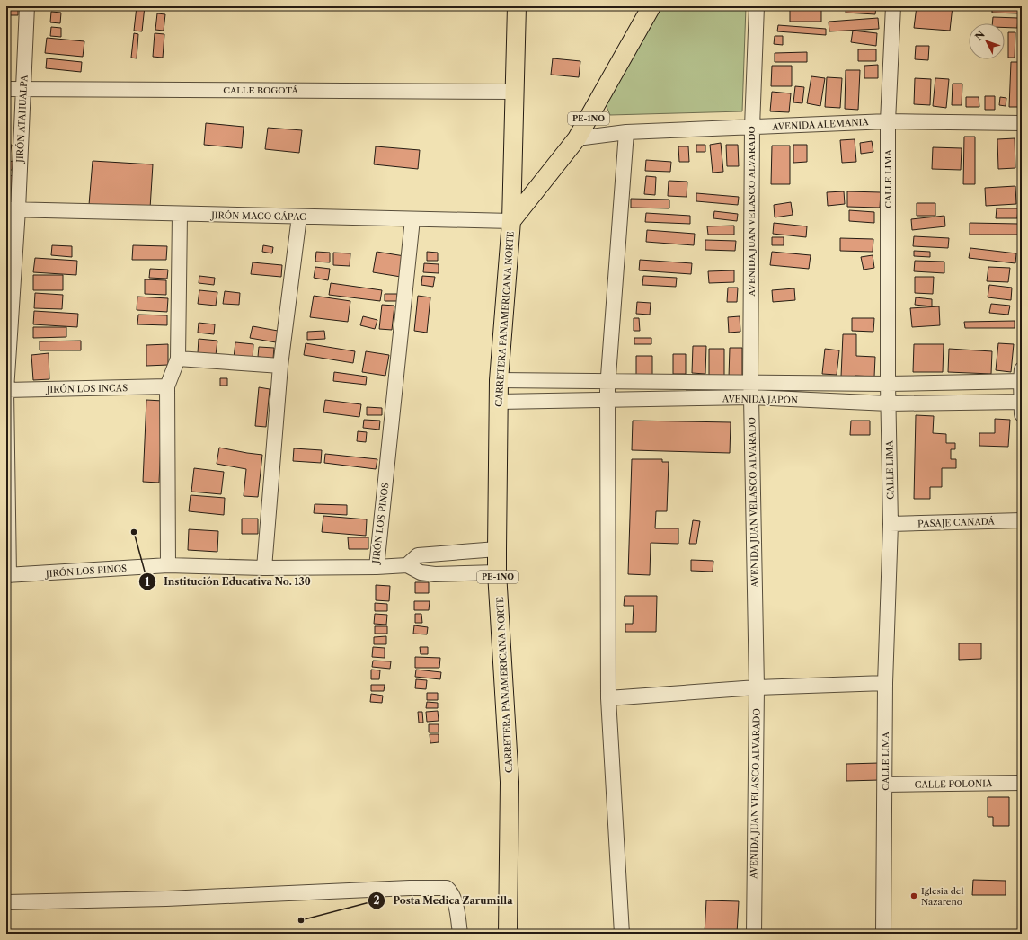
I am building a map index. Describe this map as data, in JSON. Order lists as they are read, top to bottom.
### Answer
{
  "streets": {
    "main road": ["PE-1NO", "CARRETERA PANAMERICANA NORTE"],
    "street": [
      "CALLE BOGOTÁ",
      "JIRÓN ATAHUALPA",
      "AVENIDA ALEMANIA",
      "CALLE LIMA",
      "AVENIDA JUAN VELASCO ALVARADO",
      "JIRÓN MACO CÁPAC",
      "JIRÓN LOS INCAS",
      "AVENIDA JAPÓN",
      "PASAJE CANADÁ",
      "JIRÓN LOS PINOS",
      "CALLE POLONIA"
    ]
  },
  "crossings": [
    ["CALLE BOGOTÁ", "JIRÓN ATAHUALPA"],
    ["CALLE BOGOTÁ", "CARRETERA PANAMERICANA NORTE"],
    ["JIRÓN ATAHUALPA", "JIRÓN MACO CÁPAC"],
    ["JIRÓN ATAHUALPA", "JIRÓN LOS INCAS"],
    ["JIRÓN ATAHUALPA", "JIRÓN LOS PINOS"],
    ["AVENIDA ALEMANIA", "CALLE LIMA"],
    ["AVENIDA ALEMANIA", "AVENIDA JUAN VELASCO ALVARADO"],
    ["AVENIDA ALEMANIA", "CARRETERA PANAMERICANA NORTE"],
    ["CALLE LIMA", "AVENIDA JAPÓN"],
    ["CALLE LIMA", "PASAJE CANADÁ"],
    ["CALLE LIMA", "CALLE POLONIA"],
    ["AVENIDA JUAN VELASCO ALVARADO", "AVENIDA JAPÓN"],
    ["JIRÓN MACO CÁPAC", "CARRETERA PANAMERICANA NORTE"],
    ["JIRÓN MACO CÁPAC", "JIRÓN LOS PINOS"],
    ["CARRETERA PANAMERICANA NORTE", "AVENIDA JAPÓN"]
  ],
  "places": ["Institución Educativa No. 130", "Iglesia del Nazareno", "Posta Medica Zarumilla"],
  "north": "top left"
}
